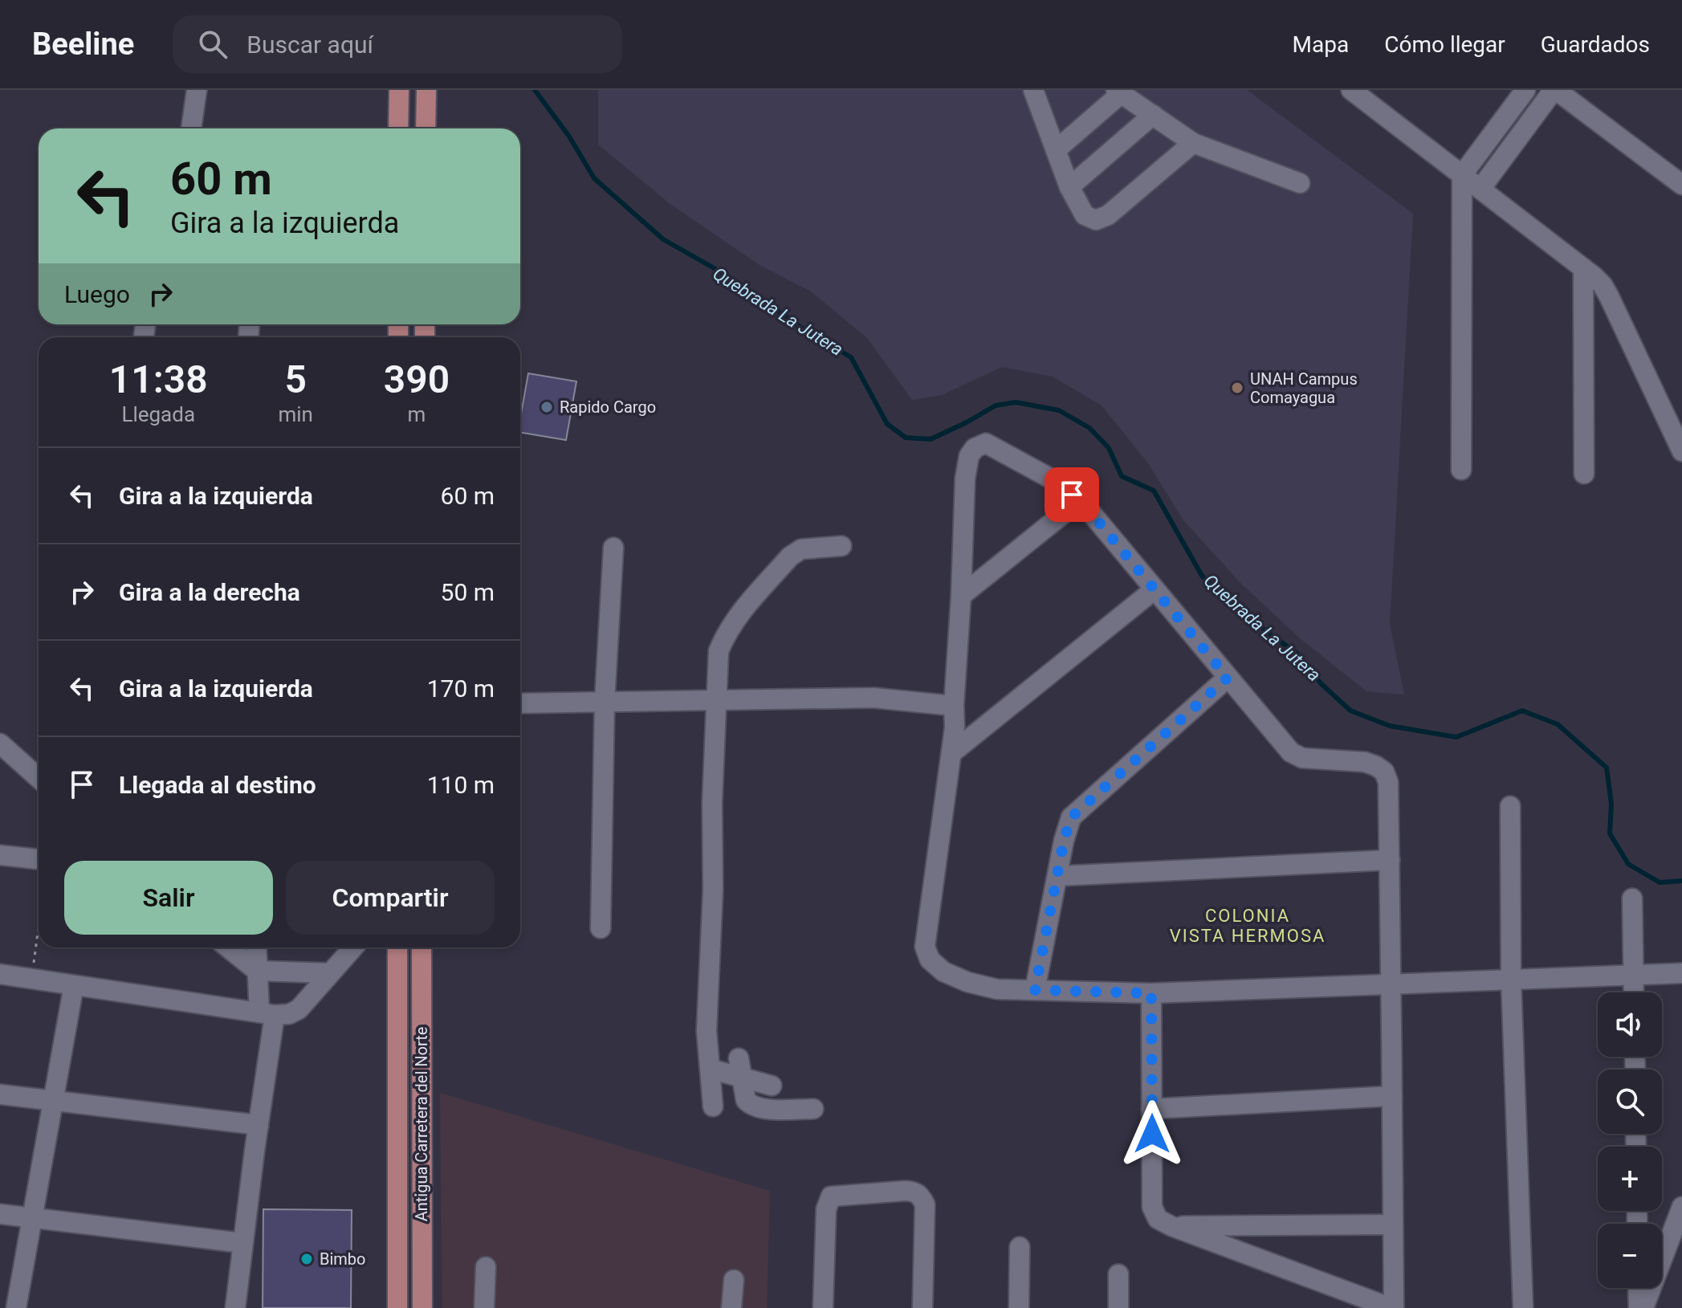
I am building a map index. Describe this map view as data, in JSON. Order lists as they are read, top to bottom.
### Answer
{
  "streets": {
    "main road": ["Antigua Carretera del Norte"]
  },
  "districts": ["COLONIA VISTA HERMOSA"],
  "water": ["Quebrada La Jutera"],
  "places": ["UNAH Campus Comayagua", "Rapido Cargo", "Bimbo"],
  "page": {
    "header": "Beeline",
    "search": "Buscar aquí",
    "nav": ["Mapa", "Cómo llegar", "Guardados"],
    "turn": ["60 m", "Gira a la izquierda"],
    "then": "Luego",
    "eta": [
      "11:38",
      "Llegada",
      "5",
      "min",
      "390",
      "m"
    ],
    "list": [
      {
        "name": "Gira a la izquierda",
        "value": "60 m"
      },
      {
        "name": "Gira a la derecha",
        "value": "50 m"
      },
      {
        "name": "Gira a la izquierda",
        "value": "170 m"
      },
      {
        "name": "Llegada al destino",
        "value": "110 m"
      }
    ],
    "buttons": ["Salir", "Compartir"],
    "map_buttons": ["+", "−"]
  }
}
